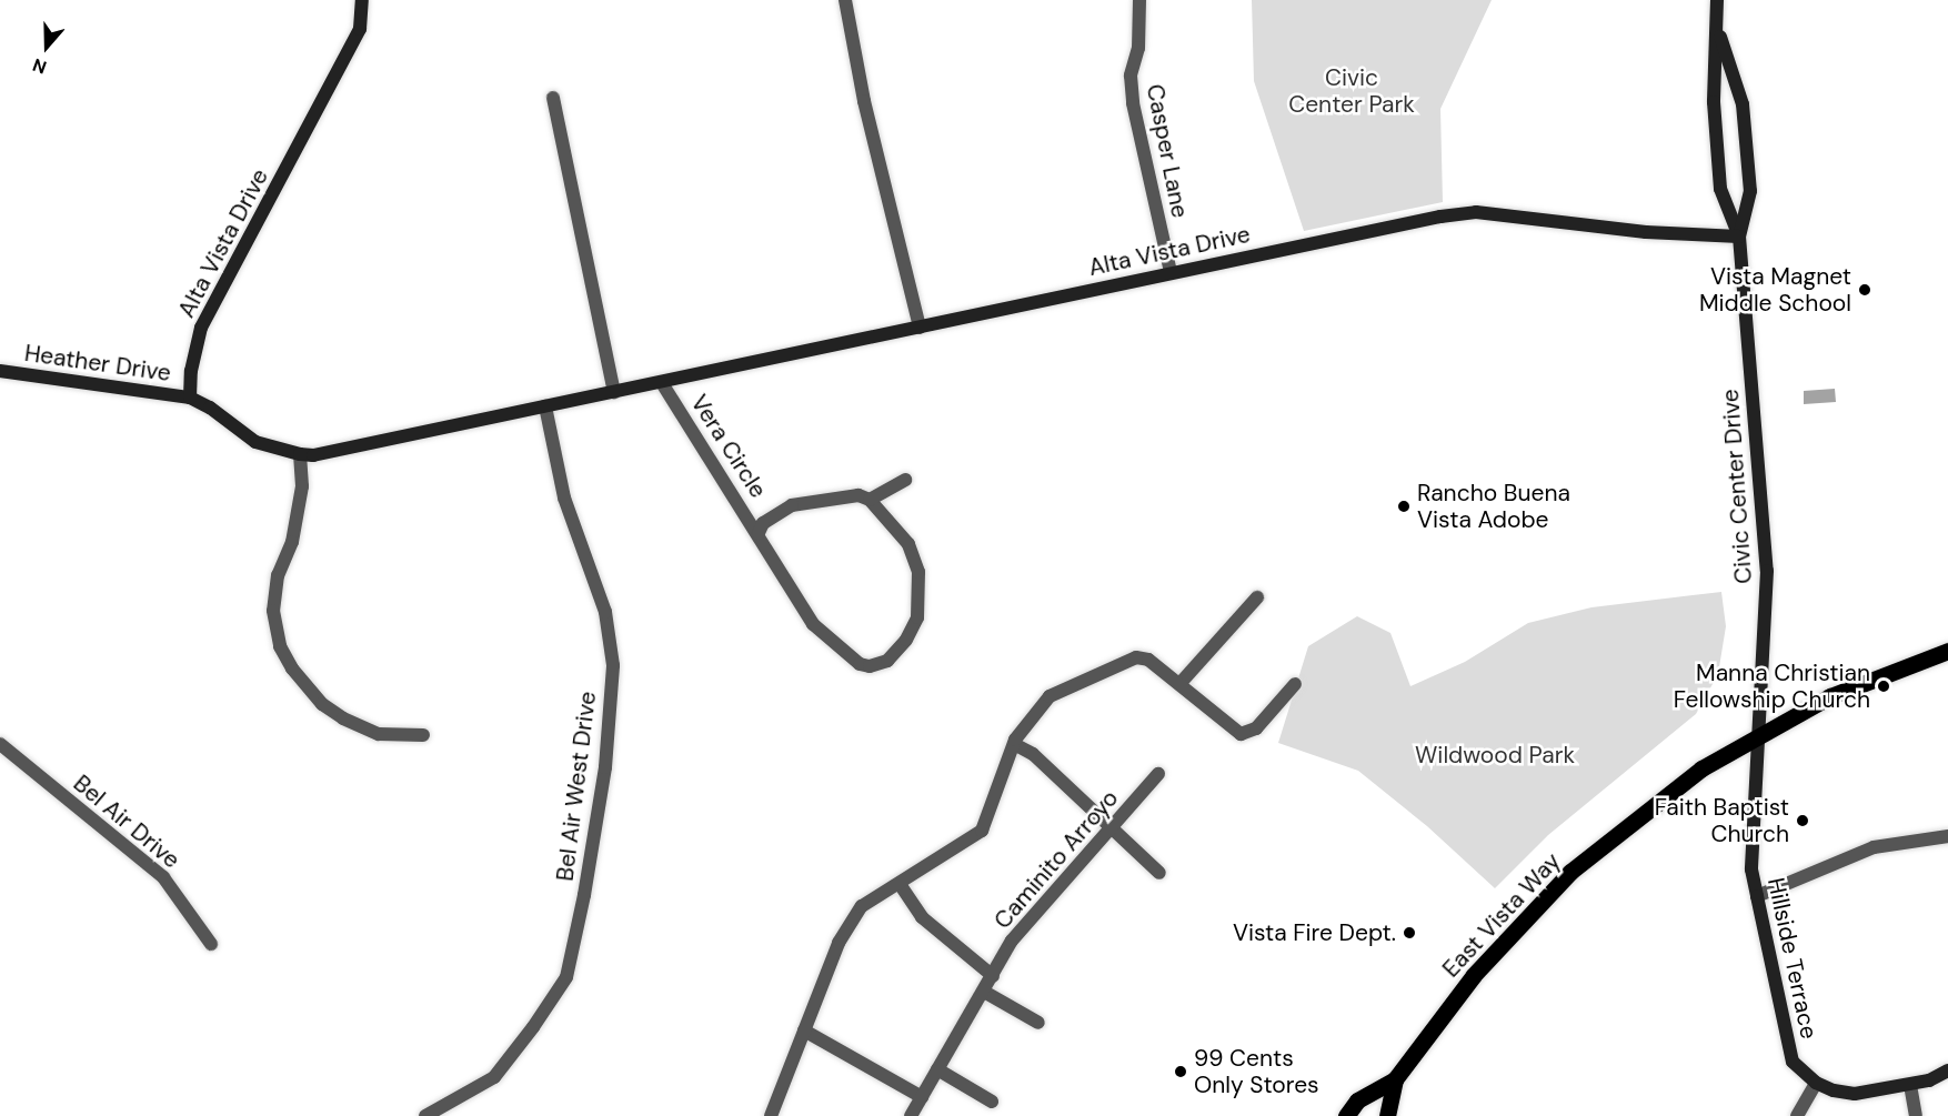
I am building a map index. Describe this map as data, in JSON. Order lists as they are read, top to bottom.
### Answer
{
  "streets": {
    "main road": ["East Vista Way"],
    "street": [
      "Casper Lane",
      "Alta Vista Drive",
      "Heather Drive",
      "Vera Circle",
      "Civic Center Drive",
      "Bel Air West Drive",
      "Bel Air Drive",
      "Caminito Arroyo",
      "Hillside Terrace"
    ]
  },
  "crossings": [
    ["Casper Lane", "Alta Vista Drive"],
    ["Alta Vista Drive", "Heather Drive"],
    ["Alta Vista Drive", "Vera Circle"],
    ["Alta Vista Drive", "Civic Center Drive"],
    ["Alta Vista Drive", "Bel Air West Drive"],
    ["Civic Center Drive", "East Vista Way"],
    ["Civic Center Drive", "Hillside Terrace"],
    ["East Vista Way", "Hillside Terrace"]
  ],
  "parks": ["Civic Center Park", "Wildwood Park"],
  "places": [
    "Vista Magnet Middle School",
    "Rancho Buena Vista Adobe",
    "Manna Christian Fellowship Church",
    "Faith Baptist Church",
    "Vista Fire Dept.",
    "99 Cents Only Stores"
  ],
  "north": "bottom"
}
